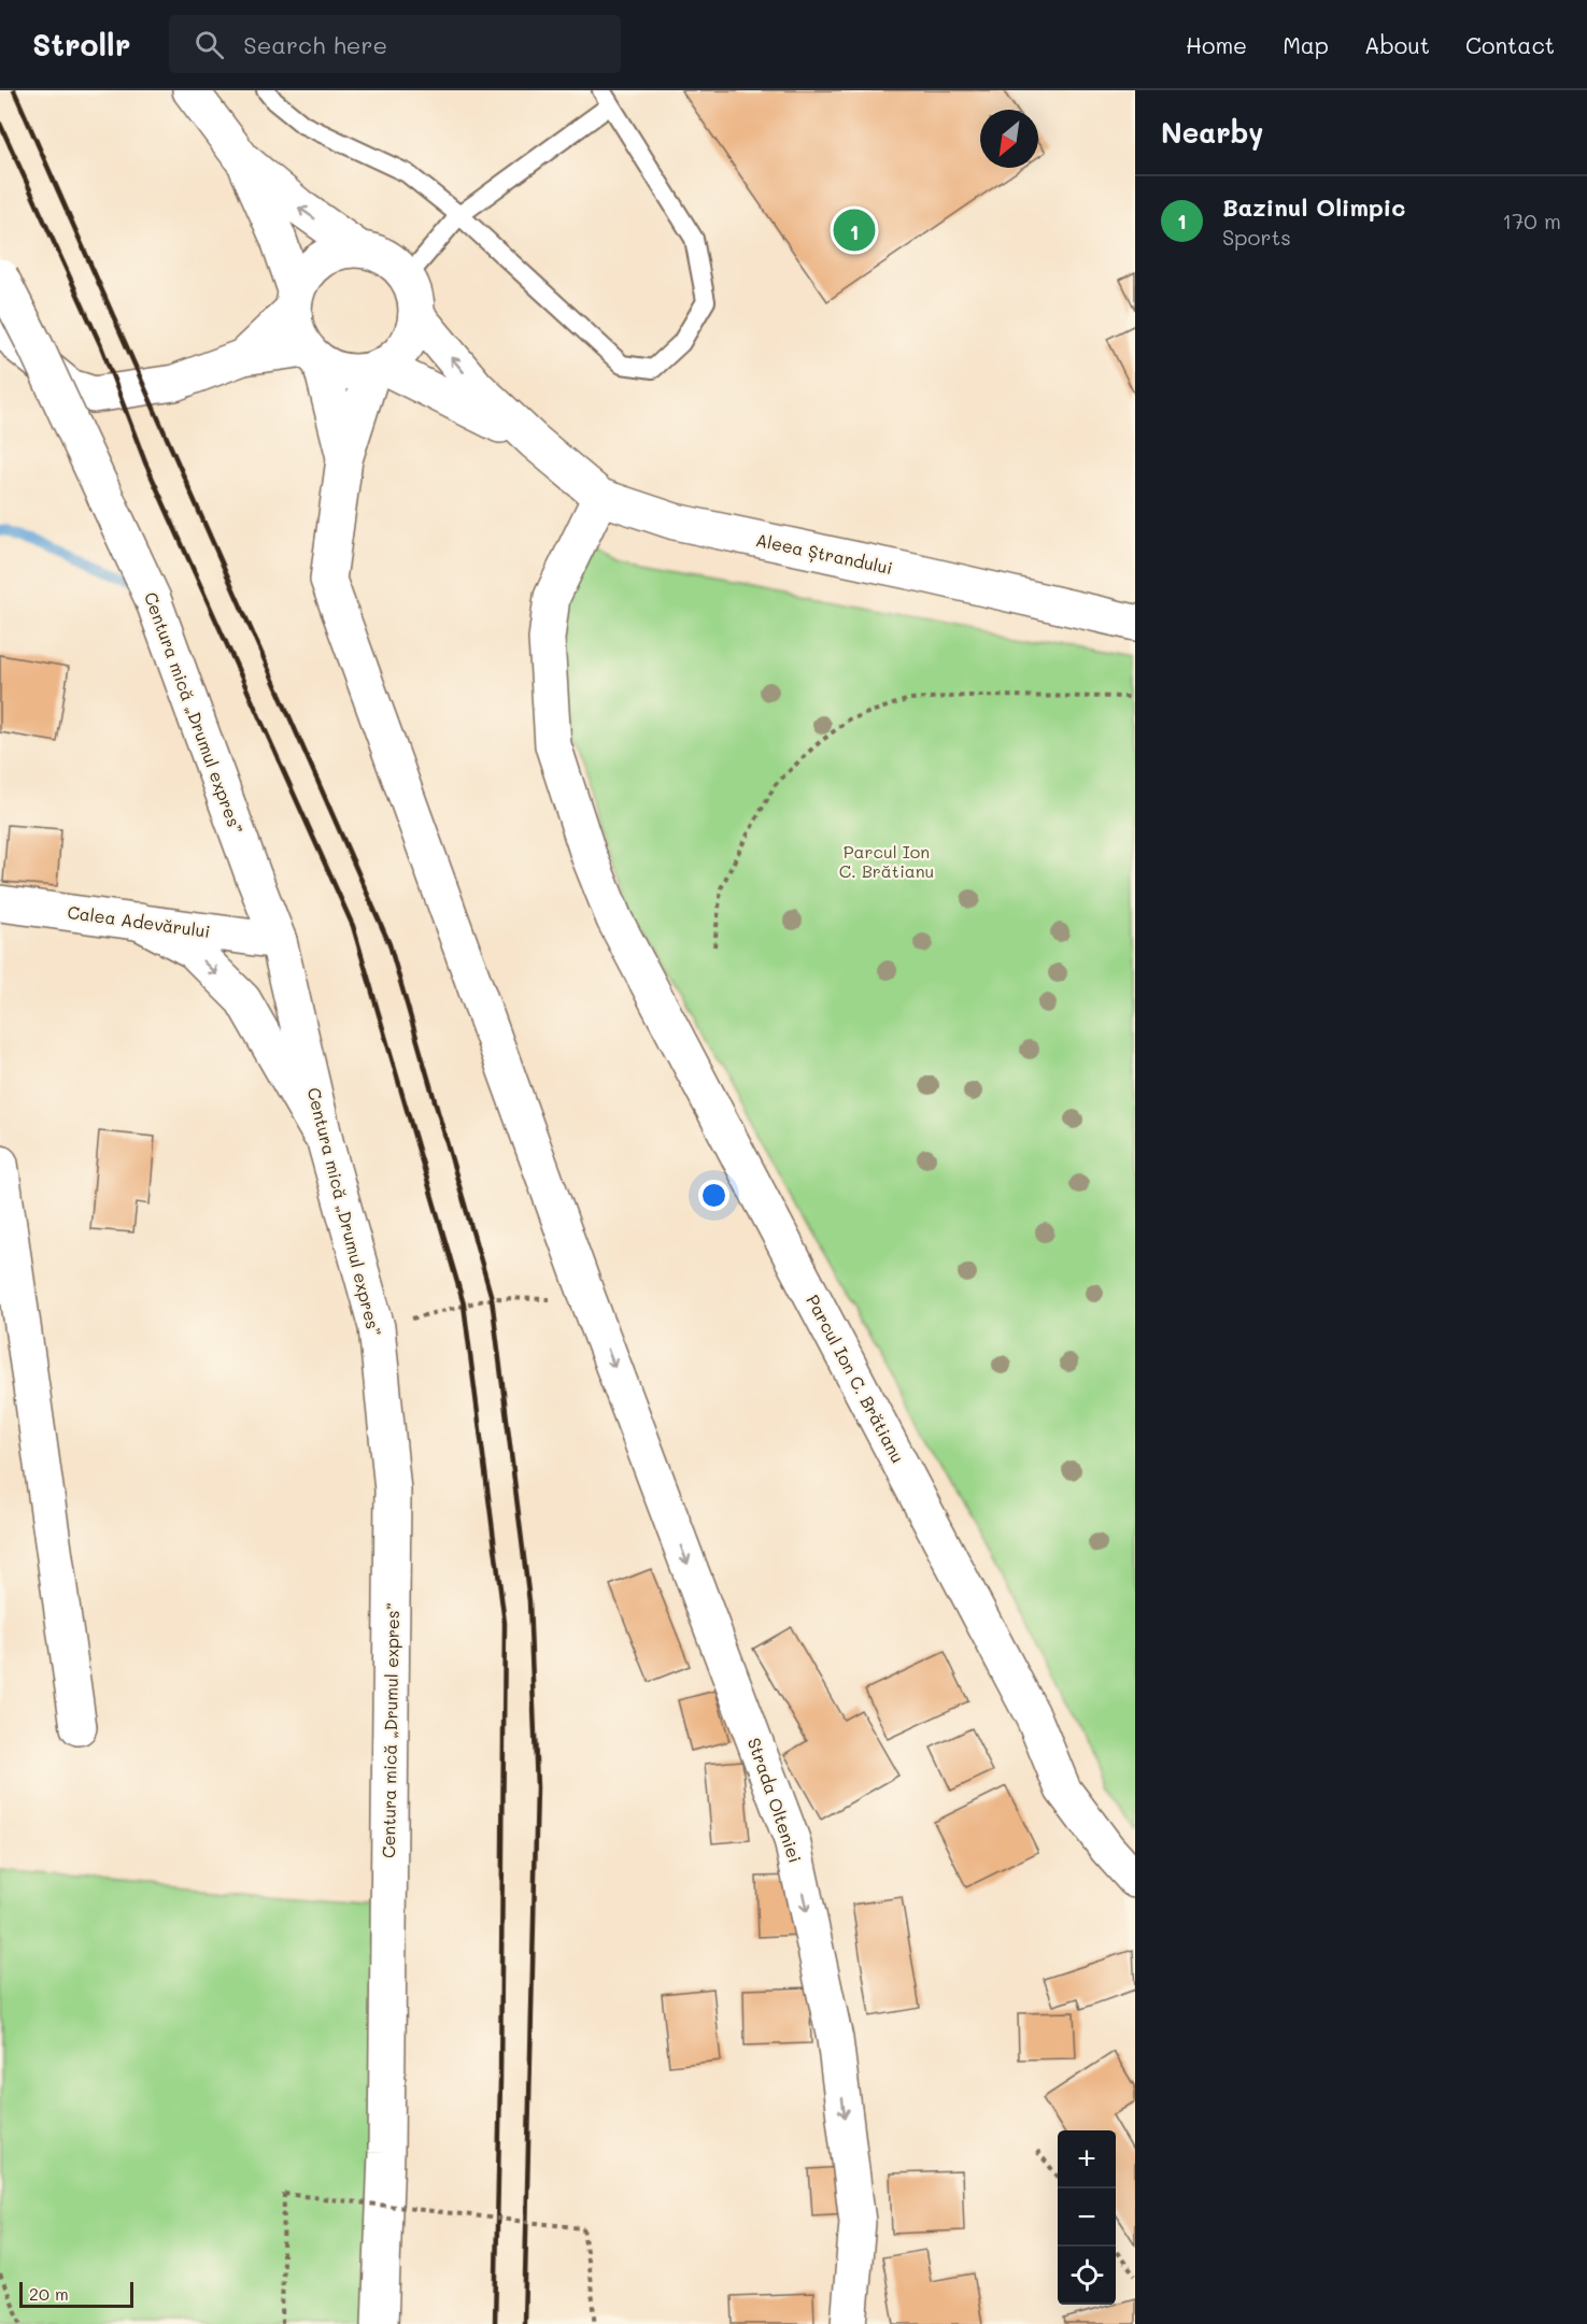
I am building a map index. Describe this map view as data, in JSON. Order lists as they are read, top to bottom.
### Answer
{
  "streets": {
    "street": [
      "Aleea Ștrandului",
      "Centura mică „Drumul expres”",
      "Calea Adevărului",
      "Parcul Ion C. Brătianu",
      "Strada Olteniei"
    ]
  },
  "crossings": [
    ["Aleea Ștrandului", "Parcul Ion C. Brătianu"],
    ["Centura mică „Drumul expres”", "Calea Adevărului"]
  ],
  "one_way": ["Strada Olteniei"],
  "parks": ["Parcul Ion C. Brătianu"],
  "scale_bar": "20 m",
  "north": "bottom left",
  "page": {
    "header": "Strollr",
    "search": "Search here",
    "nav": [
      "Home",
      "Map",
      "About",
      "Contact"
    ],
    "heading": "Nearby",
    "list": [
      {
        "mark": "1",
        "name": "Bazinul Olimpic",
        "note": "Sports",
        "value": "170 m"
      }
    ],
    "pins": "1",
    "map_buttons": ["+", "−"],
    "scale": "20 m"
  }
}
